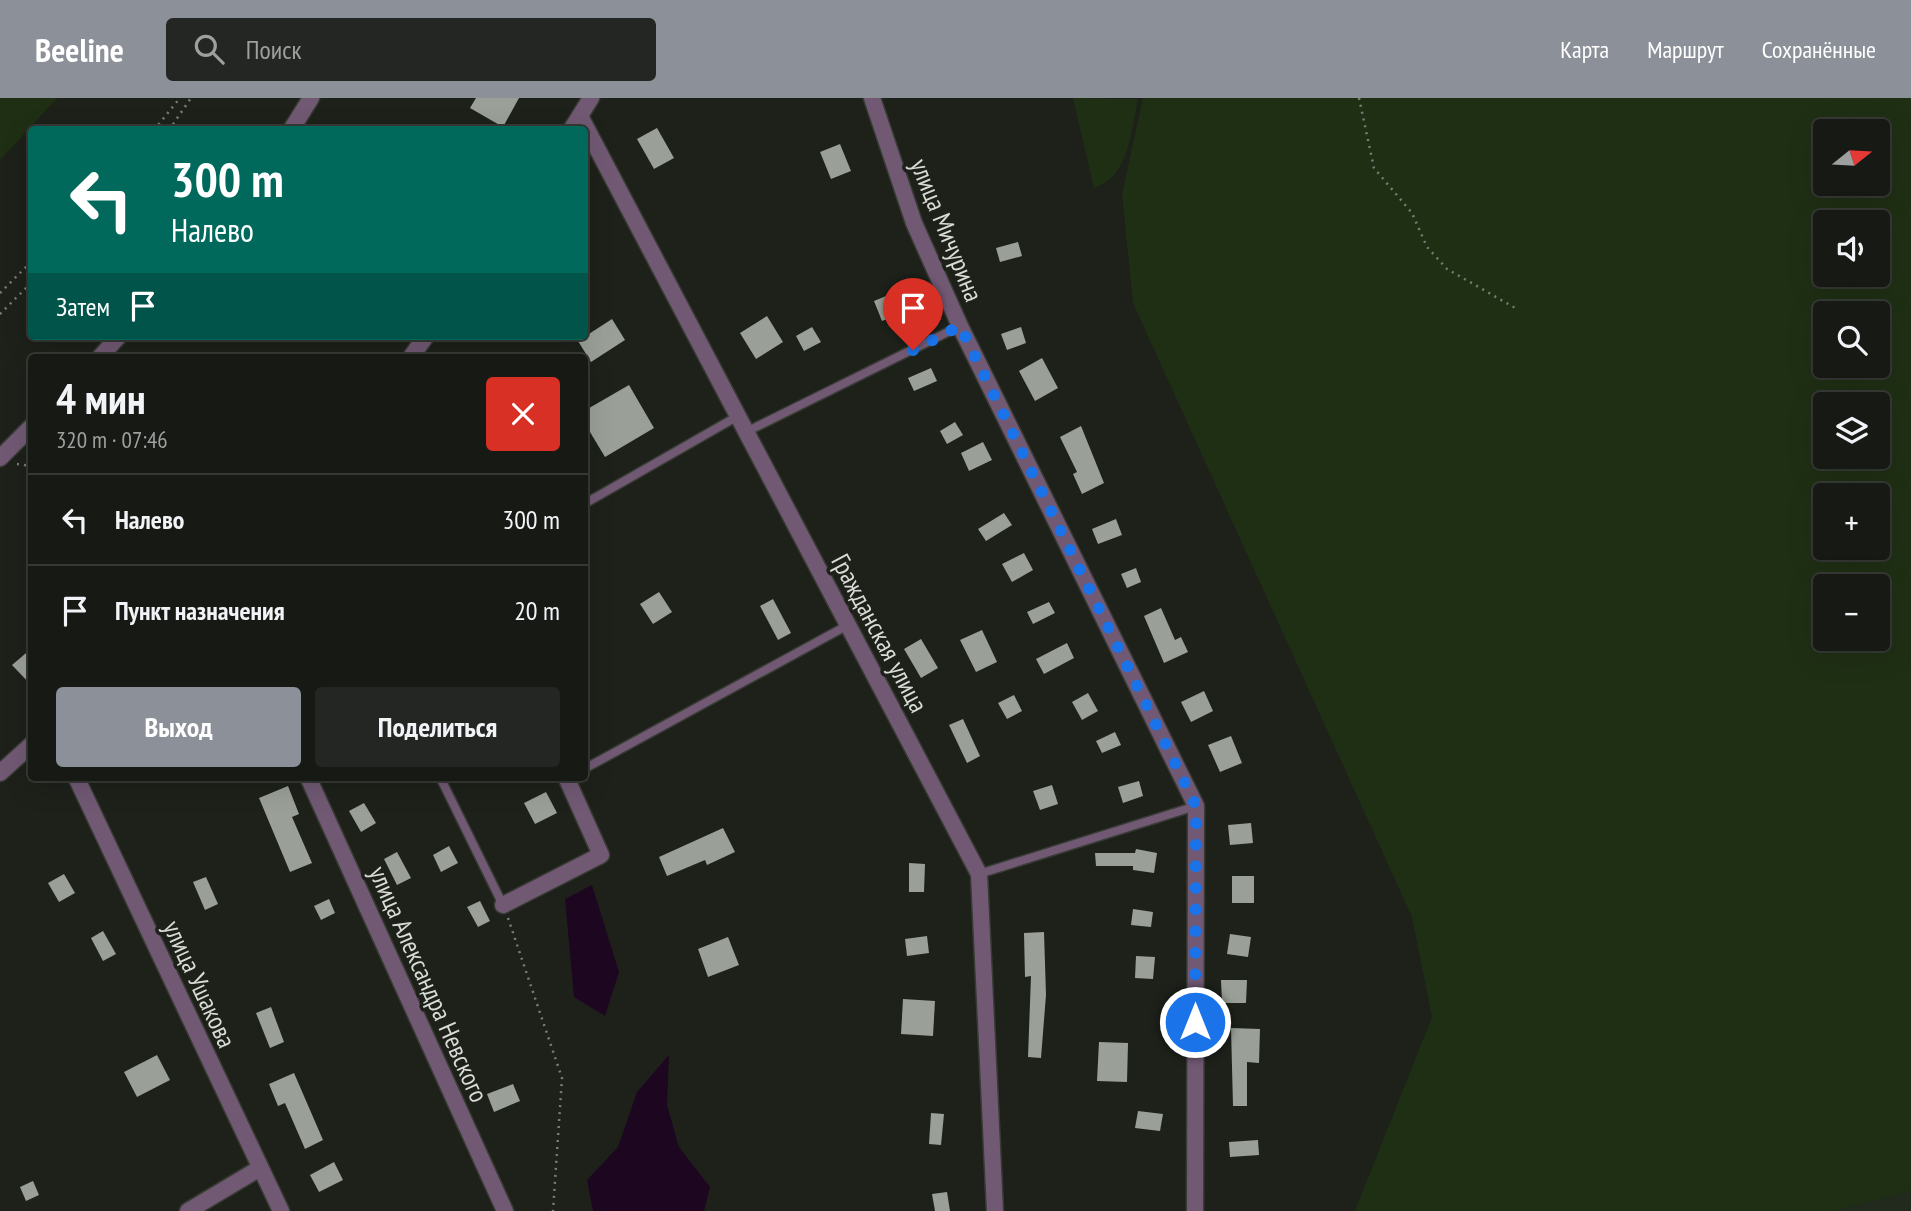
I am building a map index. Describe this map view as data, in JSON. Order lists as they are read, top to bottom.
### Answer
{
  "streets": {
    "street": [
      "улица Мичурина",
      "Гражданская улица",
      "улица Ушакова",
      "улица Александра Невского"
    ]
  },
  "north": "right",
  "page": {
    "header": "Beeline",
    "search": "Поиск",
    "nav": ["Карта", "Маршрут", "Сохранённые"],
    "map_buttons": ["+", "−"],
    "turn": ["300 m", "Налево"],
    "then": "Затем",
    "heading": ["4 мин", "320 m · 07:46"],
    "list": [
      {
        "name": "Налево",
        "value": "300 m"
      },
      {
        "name": "Пункт назначения",
        "value": "20 m"
      }
    ],
    "buttons": ["Выход", "Поделиться"]
  }
}
